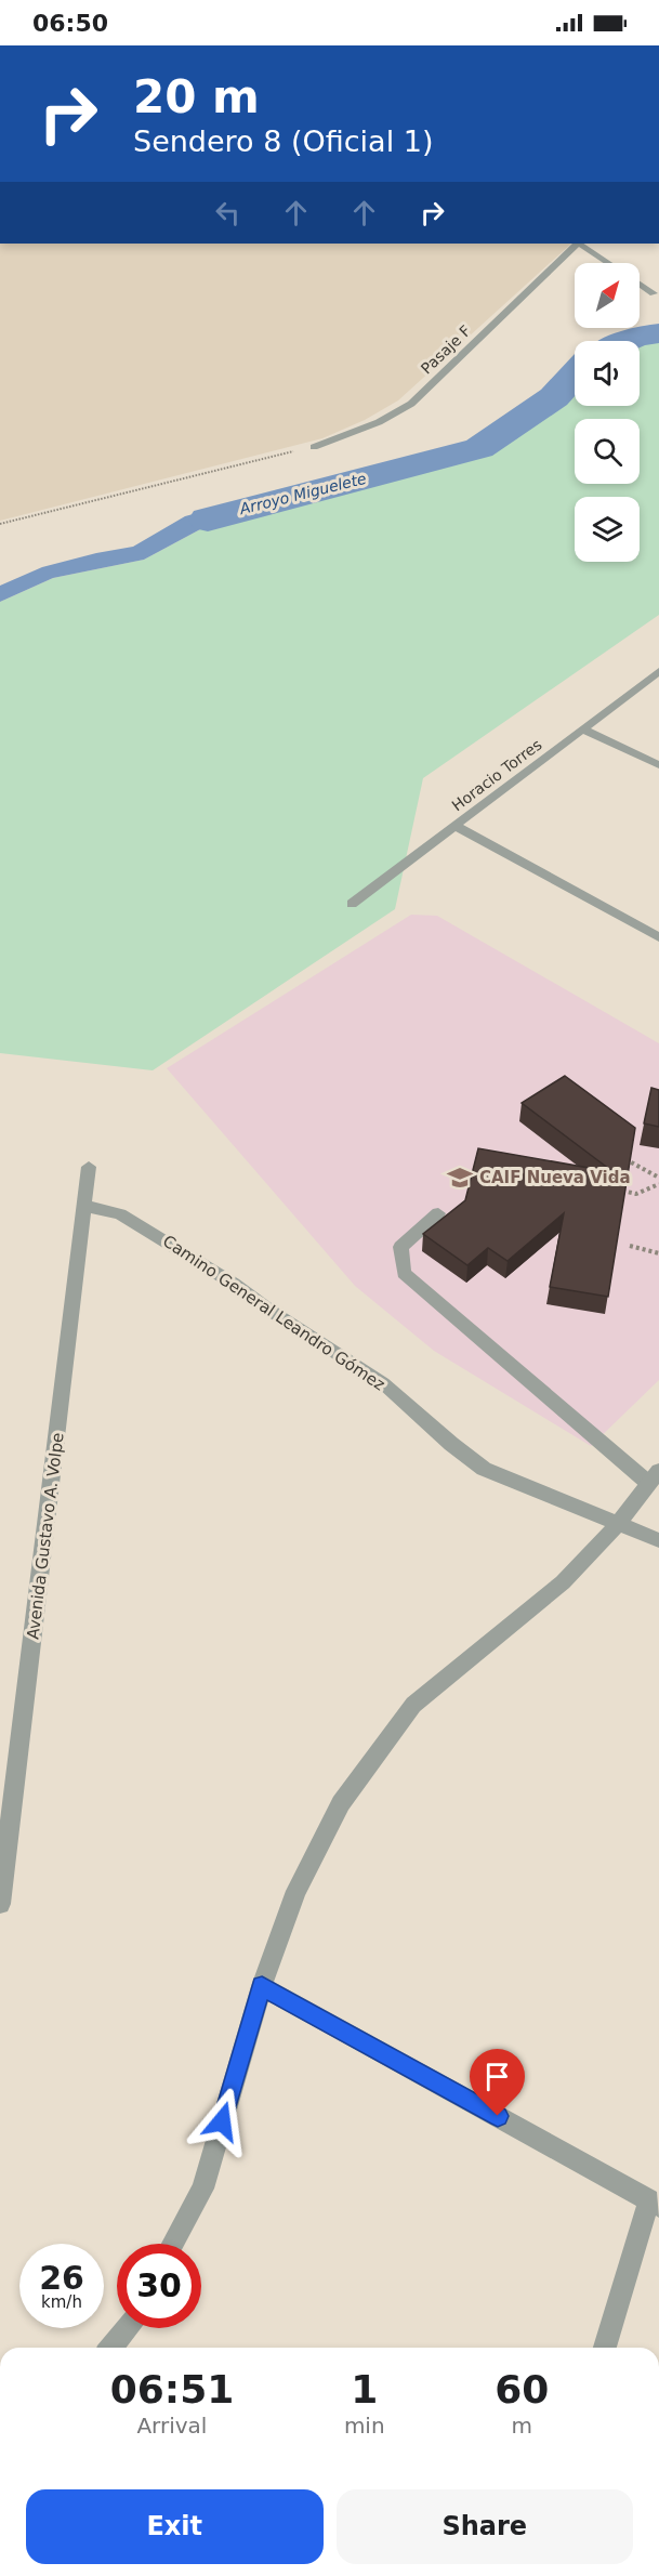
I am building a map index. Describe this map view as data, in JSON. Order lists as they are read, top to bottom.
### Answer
{
  "streets": {
    "street": [
      "Pasaje F",
      "Horacio Torres",
      "Camino General Leandro Gómez",
      "Avenida Gustavo A. Volpe"
    ]
  },
  "crossings": [
    ["Camino General Leandro Gómez", "Avenida Gustavo A. Volpe"]
  ],
  "water": ["Arroyo Miguelete"],
  "places": {
    "school or university": ["CAIF Nueva Vida"]
  },
  "north": "top right",
  "page": {
    "status": "06:50",
    "turn": ["20 m", "Sendero 8 (Oficial 1)"],
    "speed": "26 km/h",
    "limit": "30",
    "eta": [
      "06:51",
      "Arrival",
      "1",
      "min",
      "60",
      "m"
    ],
    "buttons": ["Exit", "Share"]
  }
}
